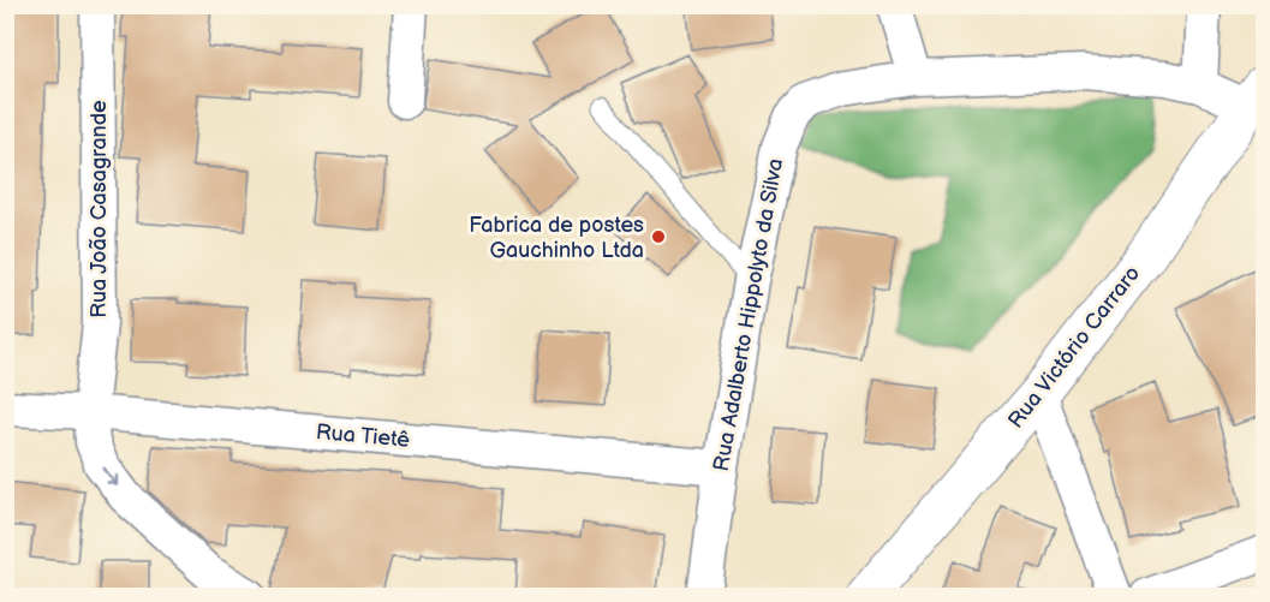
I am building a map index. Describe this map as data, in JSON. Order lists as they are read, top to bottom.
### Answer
{
  "streets": {
    "main road": ["Rua Victório Carraro"],
    "street": ["Rua João Casagrande", "Rua Adalberto Hippolyto da Silva", "Rua Tietê"]
  },
  "crossings": [
    ["Rua João Casagrande", "Rua Tietê"],
    ["Rua Adalberto Hippolyto da Silva", "Rua Victório Carraro"],
    ["Rua Adalberto Hippolyto da Silva", "Rua Tietê"]
  ],
  "one_way": ["Rua João Casagrande"],
  "places": ["Fabrica de postes Gauchinho Ltda"]
}
